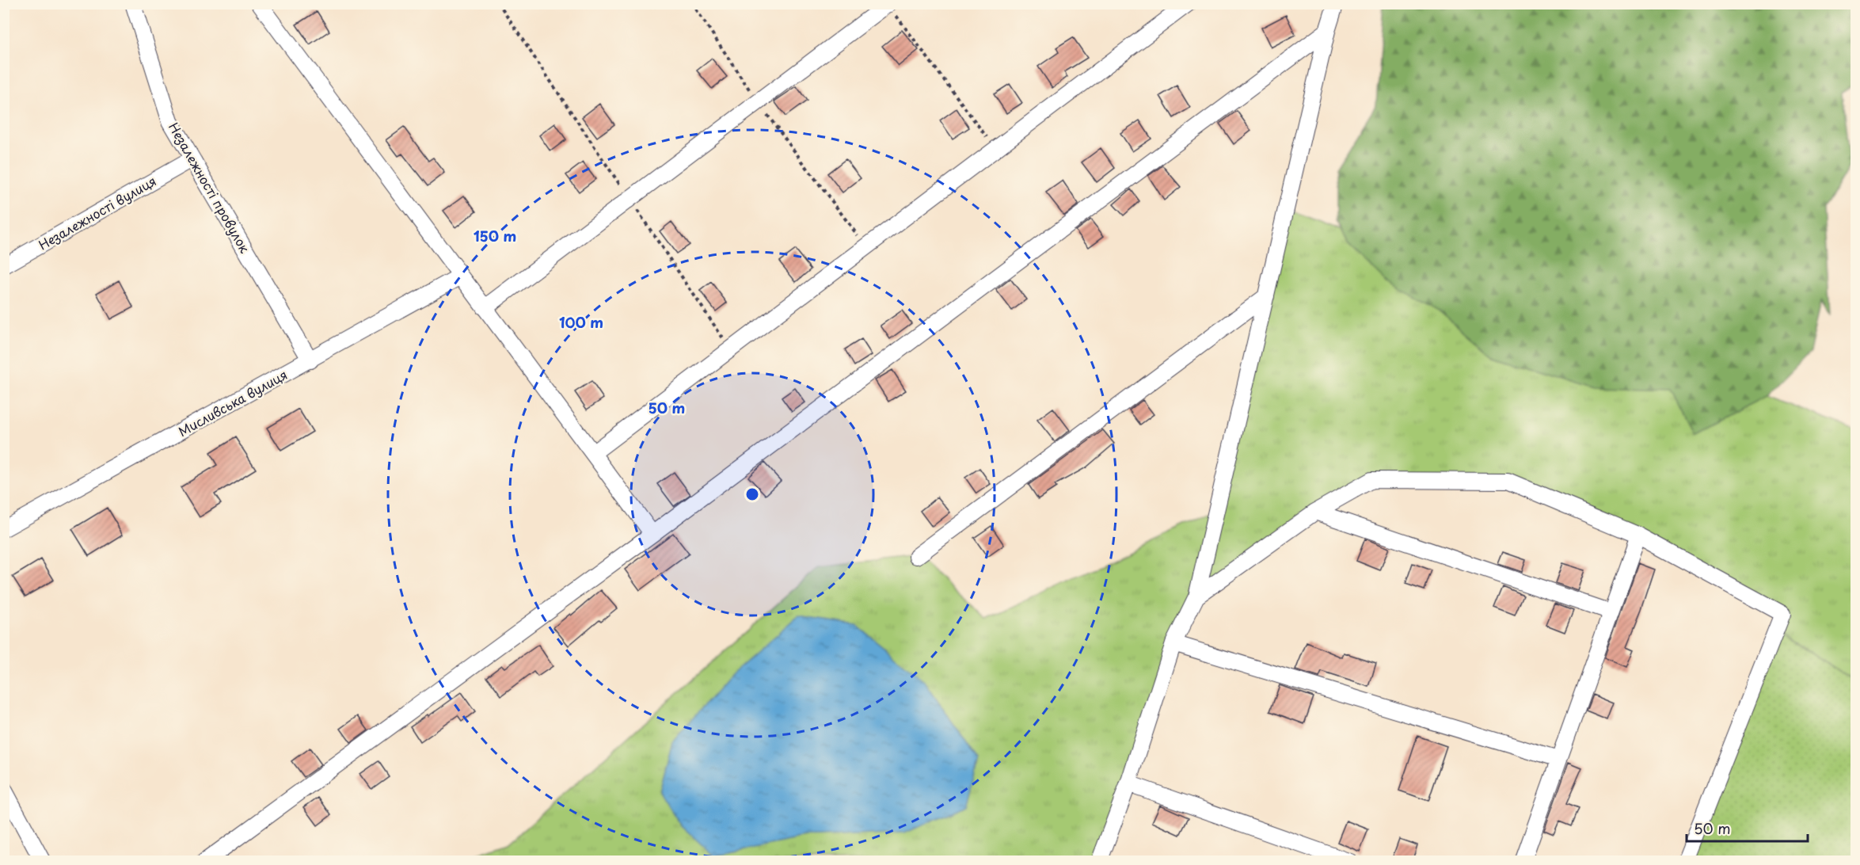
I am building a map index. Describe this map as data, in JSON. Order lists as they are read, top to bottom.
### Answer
{
  "streets": {
    "street": ["Незалежності провулок", "Незалежності вулиця", "Мисливська вулиця"]
  },
  "crossings": [
    ["Незалежності провулок", "Незалежності вулиця"],
    ["Незалежності провулок", "Мисливська вулиця"]
  ],
  "scale_bar": "50 m",
  "rings": ["150 m", "100 m", "50 m"]
}
